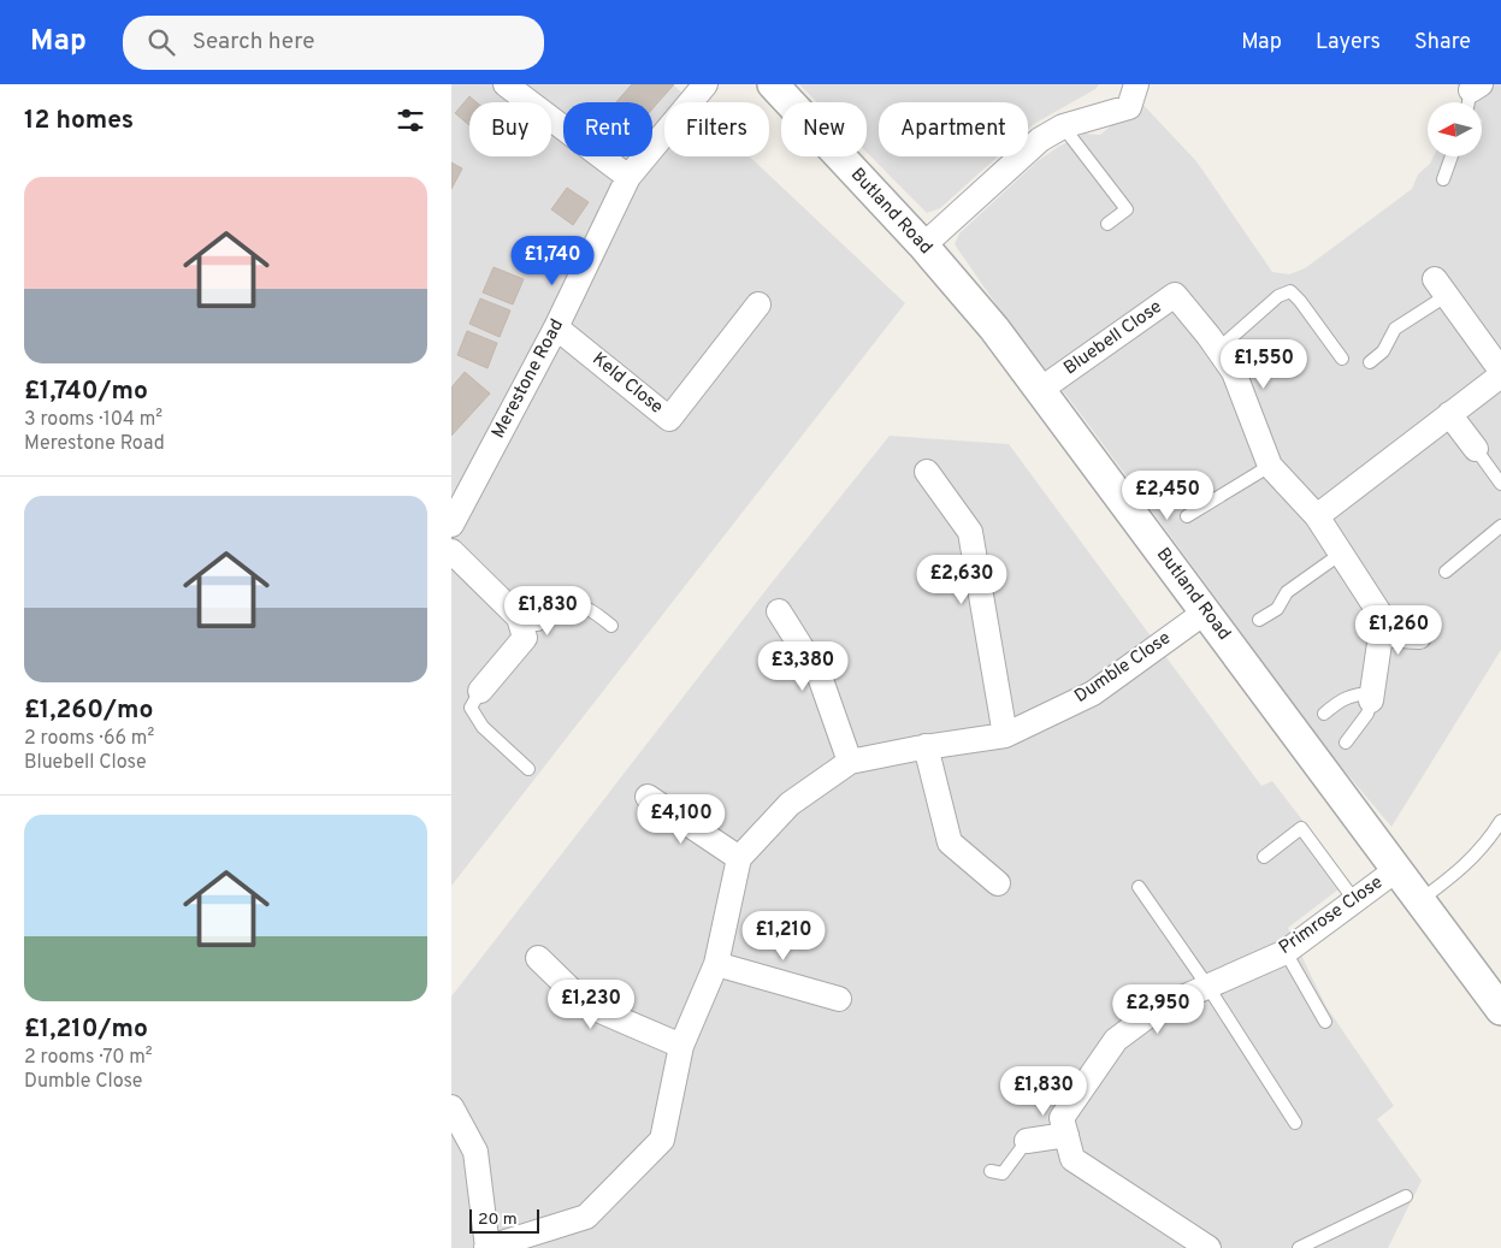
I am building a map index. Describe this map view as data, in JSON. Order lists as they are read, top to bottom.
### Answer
{
  "streets": {
    "street": [
      "Butland Road",
      "Bluebell Close",
      "Merestone Road",
      "Keld Close",
      "Dumble Close",
      "Primrose Close"
    ]
  },
  "crossings": [
    ["Butland Road", "Bluebell Close"],
    ["Butland Road", "Dumble Close"],
    ["Butland Road", "Primrose Close"],
    ["Merestone Road", "Keld Close"]
  ],
  "scale_bar": "20 m",
  "north": "left",
  "page": {
    "header": "Map",
    "search": "Search here",
    "nav": ["Map", "Layers", "Share"],
    "heading": "12 homes",
    "chip": [
      "Buy",
      "Rent",
      "Filters",
      "New",
      "Apartment"
    ],
    "list": [
      {
        "name": "£1,740/mo",
        "note": "3 rooms · 104 m² · Merestone Road"
      },
      {
        "name": "£1,260/mo",
        "note": "2 rooms · 66 m² · Bluebell Close"
      },
      {
        "name": "£1,210/mo",
        "note": "2 rooms · 70 m² · Dumble Close"
      }
    ],
    "price": [
      "£1,740",
      "£1,550",
      "£2,450",
      "£2,630",
      "£1,830",
      "£1,260",
      "£3,380",
      "£4,100",
      "£1,210",
      "£1,230",
      "£2,950",
      "£1,830"
    ],
    "scale": "20 m"
  }
}
